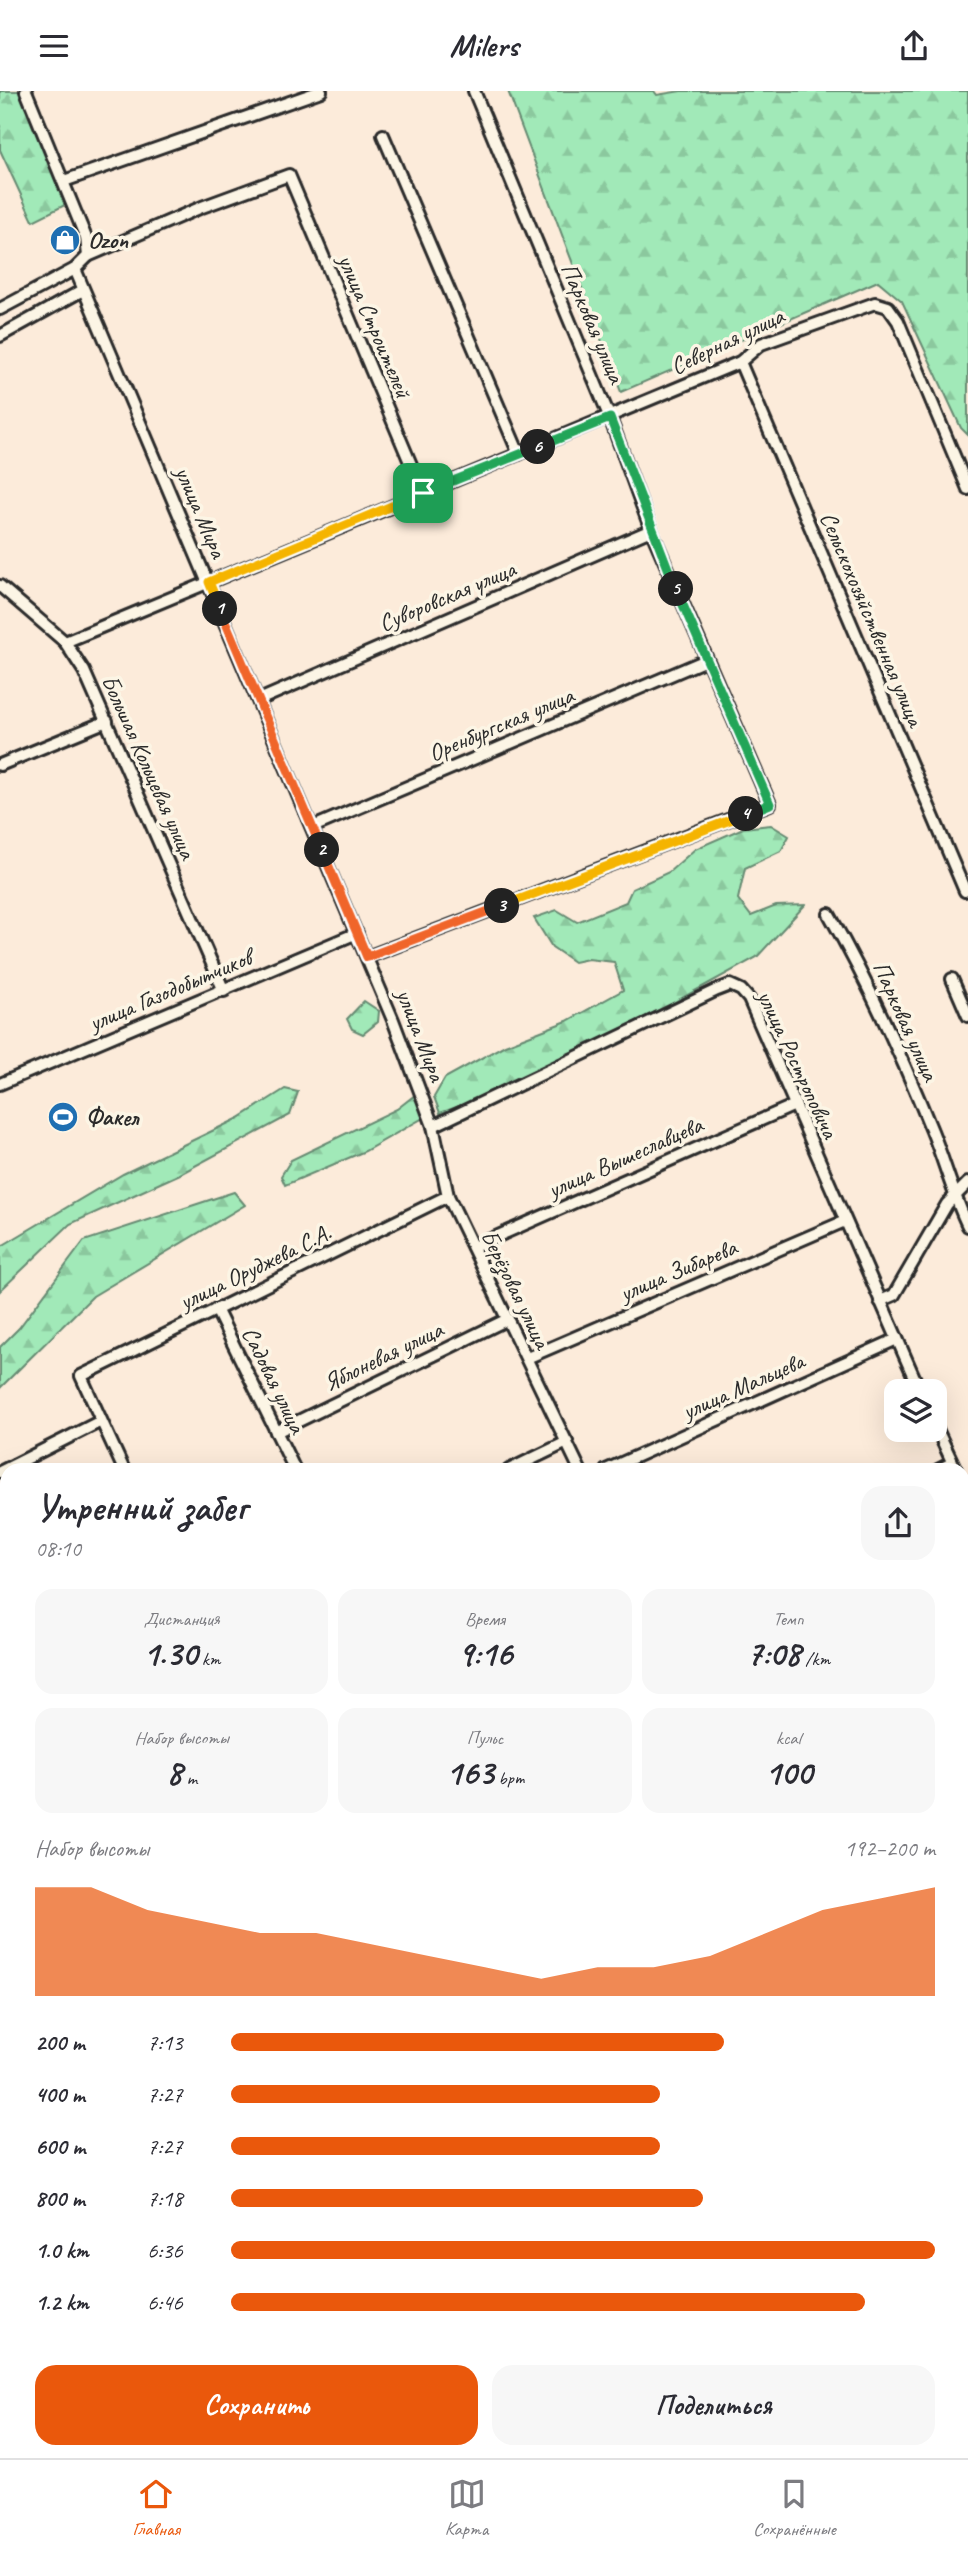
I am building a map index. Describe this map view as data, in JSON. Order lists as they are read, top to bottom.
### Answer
{
  "streets": {
    "street": [
      "Парковая улица",
      "улица Строителей",
      "Северная улица",
      "улица Мира",
      "Суворовская улица",
      "Сельскохозяйственная улица",
      "Оренбургская улица",
      "Большая Кольцевая улица",
      "улица Газодобытчиков",
      "улица Ростроповича",
      "улица Вышеславцева",
      "улица Оруджева С.А.",
      "улица Зибарева",
      "Берёзовая улица",
      "Яблоневая улица",
      "Садовая улица",
      "улица Мальцева"
    ]
  },
  "crossings": [
    ["Парковая улица", "Северная улица"],
    ["Парковая улица", "улица Мира"],
    ["Парковая улица", "Суворовская улица"],
    ["Парковая улица", "Оренбургская улица"],
    ["улица Строителей", "Северная улица"],
    ["Северная улица", "улица Мира"],
    ["Северная улица", "Сельскохозяйственная улица"],
    ["Северная улица", "Большая Кольцевая улица"],
    ["улица Мира", "Суворовская улица"],
    ["улица Мира", "Оренбургская улица"],
    ["улица Мира", "улица Газодобытчиков"],
    ["улица Мира", "улица Ростроповича"],
    ["улица Мира", "Берёзовая улица"],
    ["Большая Кольцевая улица", "улица Газодобытчиков"],
    ["улица Ростроповича", "улица Вышеславцева"],
    ["улица Ростроповича", "улица Зибарева"],
    ["улица Ростроповича", "Берёзовая улица"],
    ["улица Ростроповича", "улица Мальцева"],
    ["улица Вышеславцева", "Берёзовая улица"],
    ["улица Оруджева С.А.", "Берёзовая улица"],
    ["улица Оруджева С.А.", "Садовая улица"],
    ["улица Зибарева", "Берёзовая улица"],
    ["Берёзовая улица", "Яблоневая улица"],
    ["Яблоневая улица", "Садовая улица"]
  ],
  "places": {
    "shop": ["Ozon"],
    "sports": ["Факел"]
  },
  "page": {
    "header": "Milers",
    "pins": [
      "6",
      "5",
      "1",
      "4",
      "2",
      "3"
    ],
    "heading": ["Утренний забег", "08:10"],
    "stats": [
      ["Дистанция", "1.30 km"],
      ["Время", "9:16"],
      ["Темп", "7:08 /km"],
      ["Набор высоты", "8 m"],
      ["Пульс", "163 bpm"],
      ["kcal", "100"]
    ],
    "chart": ["Набор высоты", "192–200 m"],
    "list": [
      {
        "name": "200 m",
        "note": "7:13"
      },
      {
        "name": "400 m",
        "note": "7:27"
      },
      {
        "name": "600 m",
        "note": "7:27"
      },
      {
        "name": "800 m",
        "note": "7:18"
      },
      {
        "name": "1.0 km",
        "note": "6:36"
      },
      {
        "name": "1.2 km",
        "note": "6:46"
      }
    ],
    "buttons": ["Сохранить", "Поделиться"],
    "tabs": ["Главная", "Карта", "Сохранённые"]
  }
}
